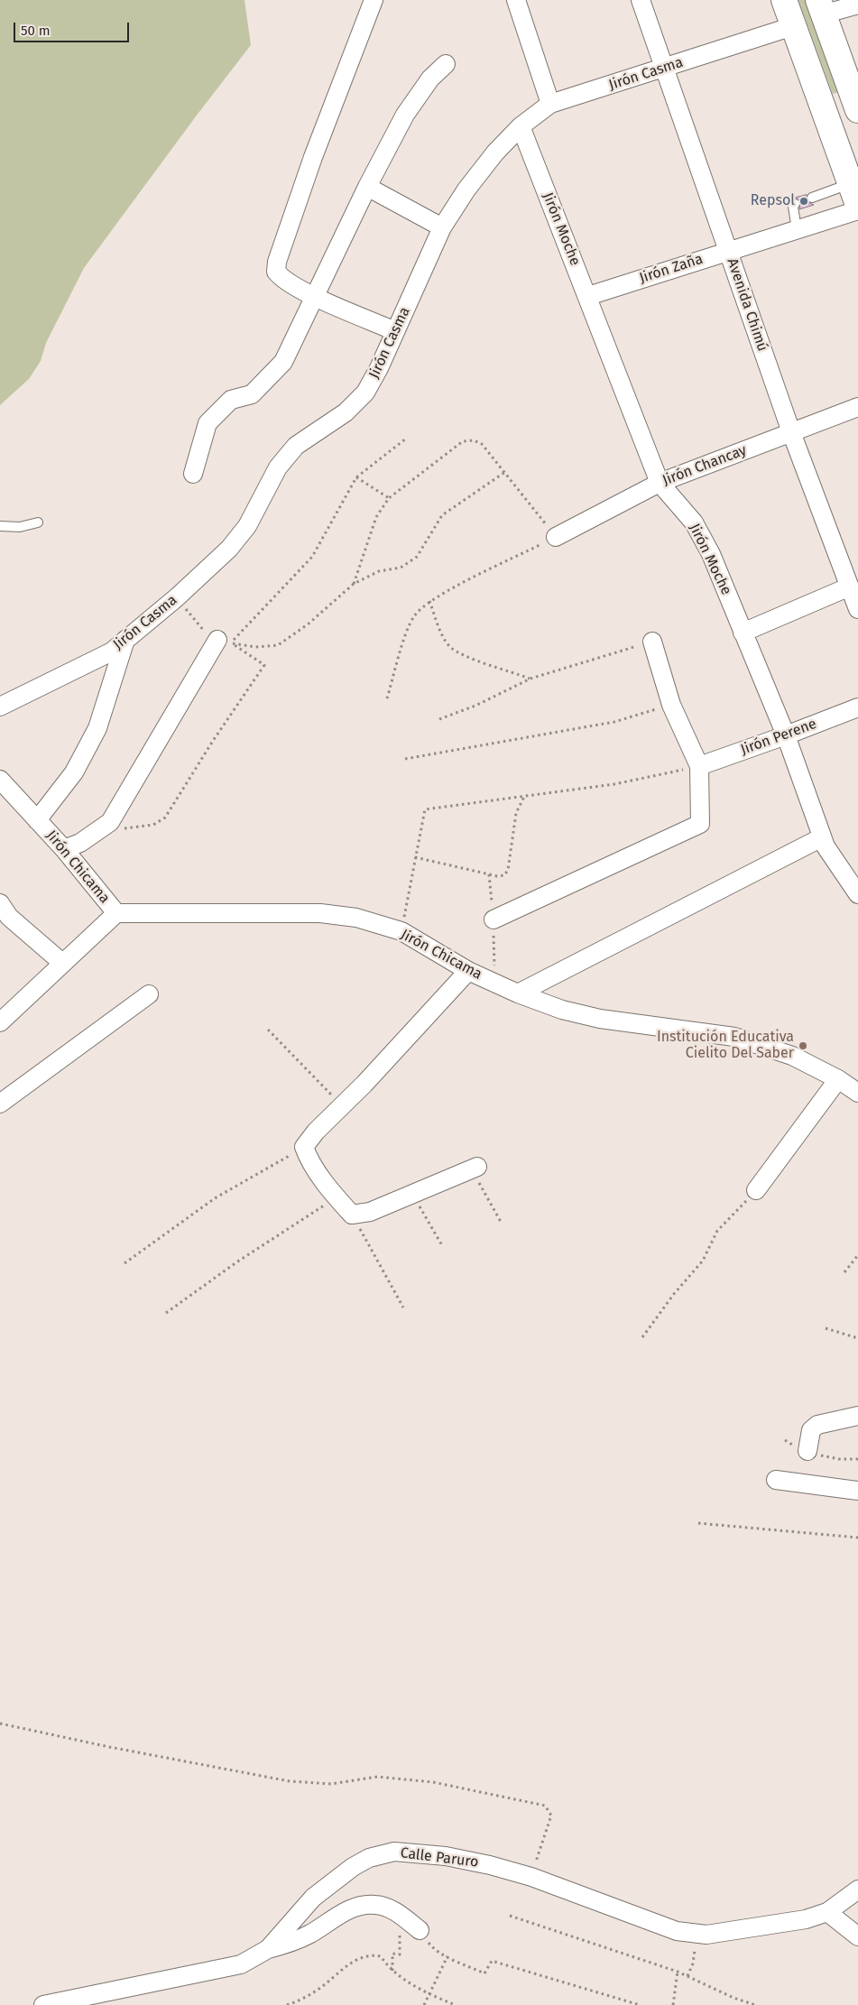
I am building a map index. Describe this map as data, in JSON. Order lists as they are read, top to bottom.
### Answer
{
  "streets": {
    "street": [
      "Jirón Casma",
      "Jirón Moche",
      "Jirón Zaña",
      "Avenida Chimú",
      "Jirón Chancay",
      "Jirón Perene",
      "Jirón Chicama",
      "Calle Paruro"
    ]
  },
  "crossings": [
    ["Jirón Casma", "Jirón Moche"],
    ["Jirón Casma", "Avenida Chimú"],
    ["Jirón Moche", "Jirón Zaña"],
    ["Jirón Moche", "Jirón Chancay"],
    ["Jirón Moche", "Jirón Perene"],
    ["Jirón Zaña", "Avenida Chimú"],
    ["Avenida Chimú", "Jirón Chancay"]
  ],
  "places": ["Repsol", "Institución Educativa Cielito Del Saber"],
  "scale_bar": "50 m"
}
